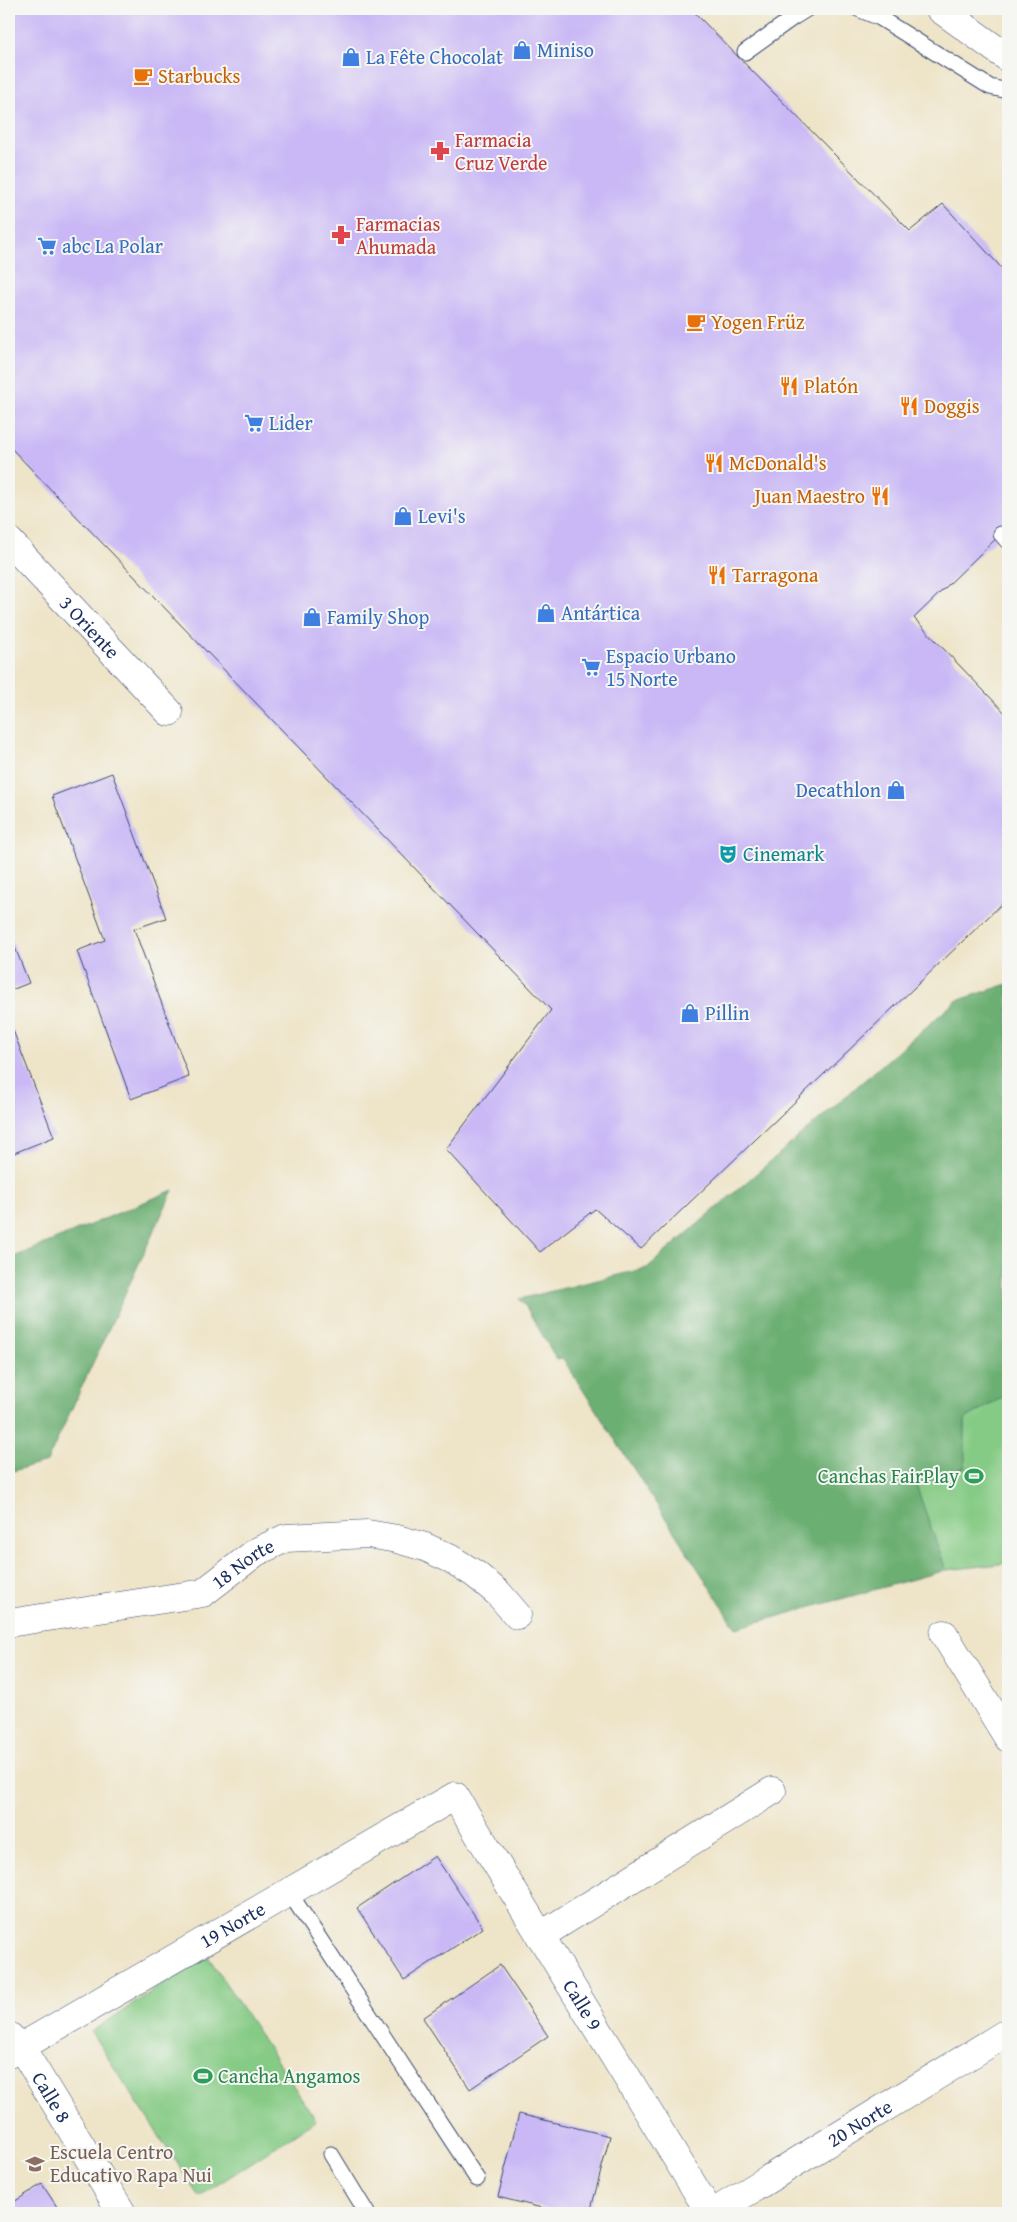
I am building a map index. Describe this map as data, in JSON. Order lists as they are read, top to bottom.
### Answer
{
  "streets": {
    "street": [
      "3 Oriente",
      "18 Norte",
      "19 Norte",
      "Calle 9",
      "Calle 8",
      "20 Norte"
    ]
  },
  "crossings": [
    ["19 Norte", "Calle 9"],
    ["19 Norte", "Calle 8"],
    ["Calle 9", "20 Norte"]
  ],
  "places": {
    "shop": [
      "Miniso",
      "La Fête Chocolat",
      "Levi's",
      "Antártica",
      "Family Shop",
      "Decathlon",
      "Pillin"
    ],
    "cafe": ["Starbucks", "Yogen Früz"],
    "pharmacy": ["Farmacia Cruz Verde", "Farmacias Ahumada"],
    "supermarket": ["abc La Polar", "Lider", "Espacio Urbano 15 Norte"],
    "restaurant": [
      "Platón",
      "Doggis",
      "McDonald's",
      "Juan Maestro",
      "Tarragona"
    ],
    "theatre": ["Cinemark"],
    "sports": ["Canchas FairPlay", "Cancha Angamos"],
    "school or university": ["Escuela Centro Educativo Rapa Nui"]
  }
}
